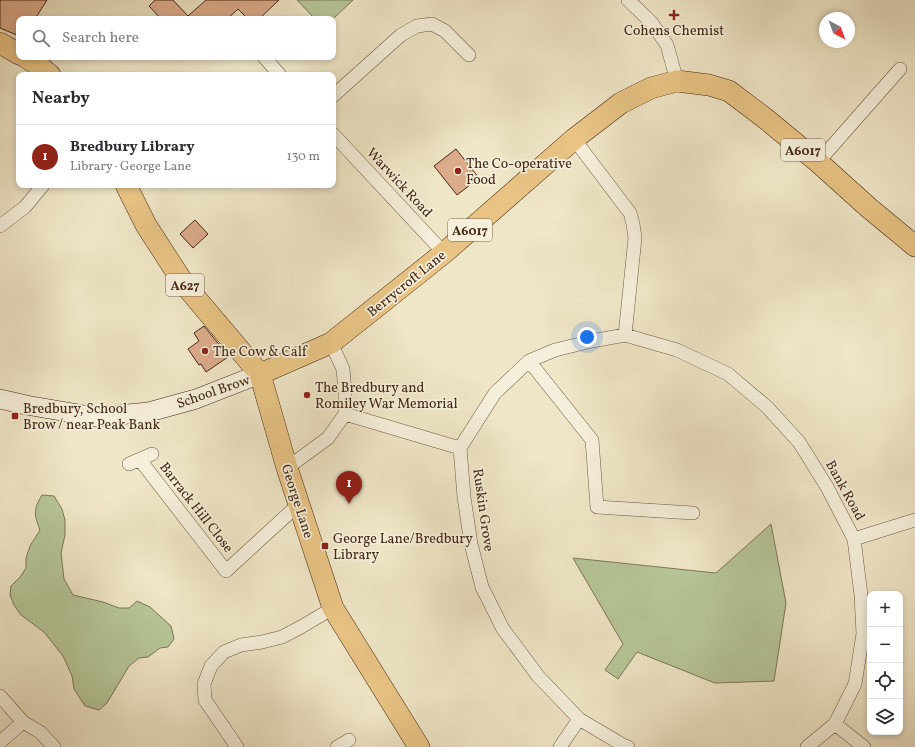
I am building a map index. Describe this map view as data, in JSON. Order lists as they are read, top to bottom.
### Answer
{
  "streets": {
    "main road": [
      "A6017",
      "Berrycroft Lane",
      "A627",
      "School Brow",
      "George Lane"
    ],
    "street": [
      "Warwick Road",
      "Bank Road",
      "Barrack Hill Close",
      "Ruskin Grove"
    ]
  },
  "crossings": [
    ["A6017", "Berrycroft Lane"],
    ["Warwick Road", "Berrycroft Lane"],
    ["Berrycroft Lane", "A627"],
    ["Berrycroft Lane", "School Brow"],
    ["Berrycroft Lane", "George Lane"],
    ["A627", "School Brow"],
    ["A627", "George Lane"],
    ["School Brow", "George Lane"],
    ["George Lane", "Barrack Hill Close"]
  ],
  "places": {
    "health": ["Cohens Chemist"],
    "other": ["The Co-operative Food", "The Cow & Calf", "The Bredbury and Romiley War Memorial"],
    "transit": ["Bredbury, School Brow / near Peak Bank", "George Lane/Bredbury Library"]
  },
  "north": "bottom right",
  "page": {
    "search": "Search here",
    "heading": "Nearby",
    "list": [
      {
        "mark": "1",
        "name": "Bredbury Library",
        "note": "Library · George Lane",
        "value": "130 m"
      }
    ],
    "pins": "1",
    "map_buttons": ["+", "−"]
  }
}
